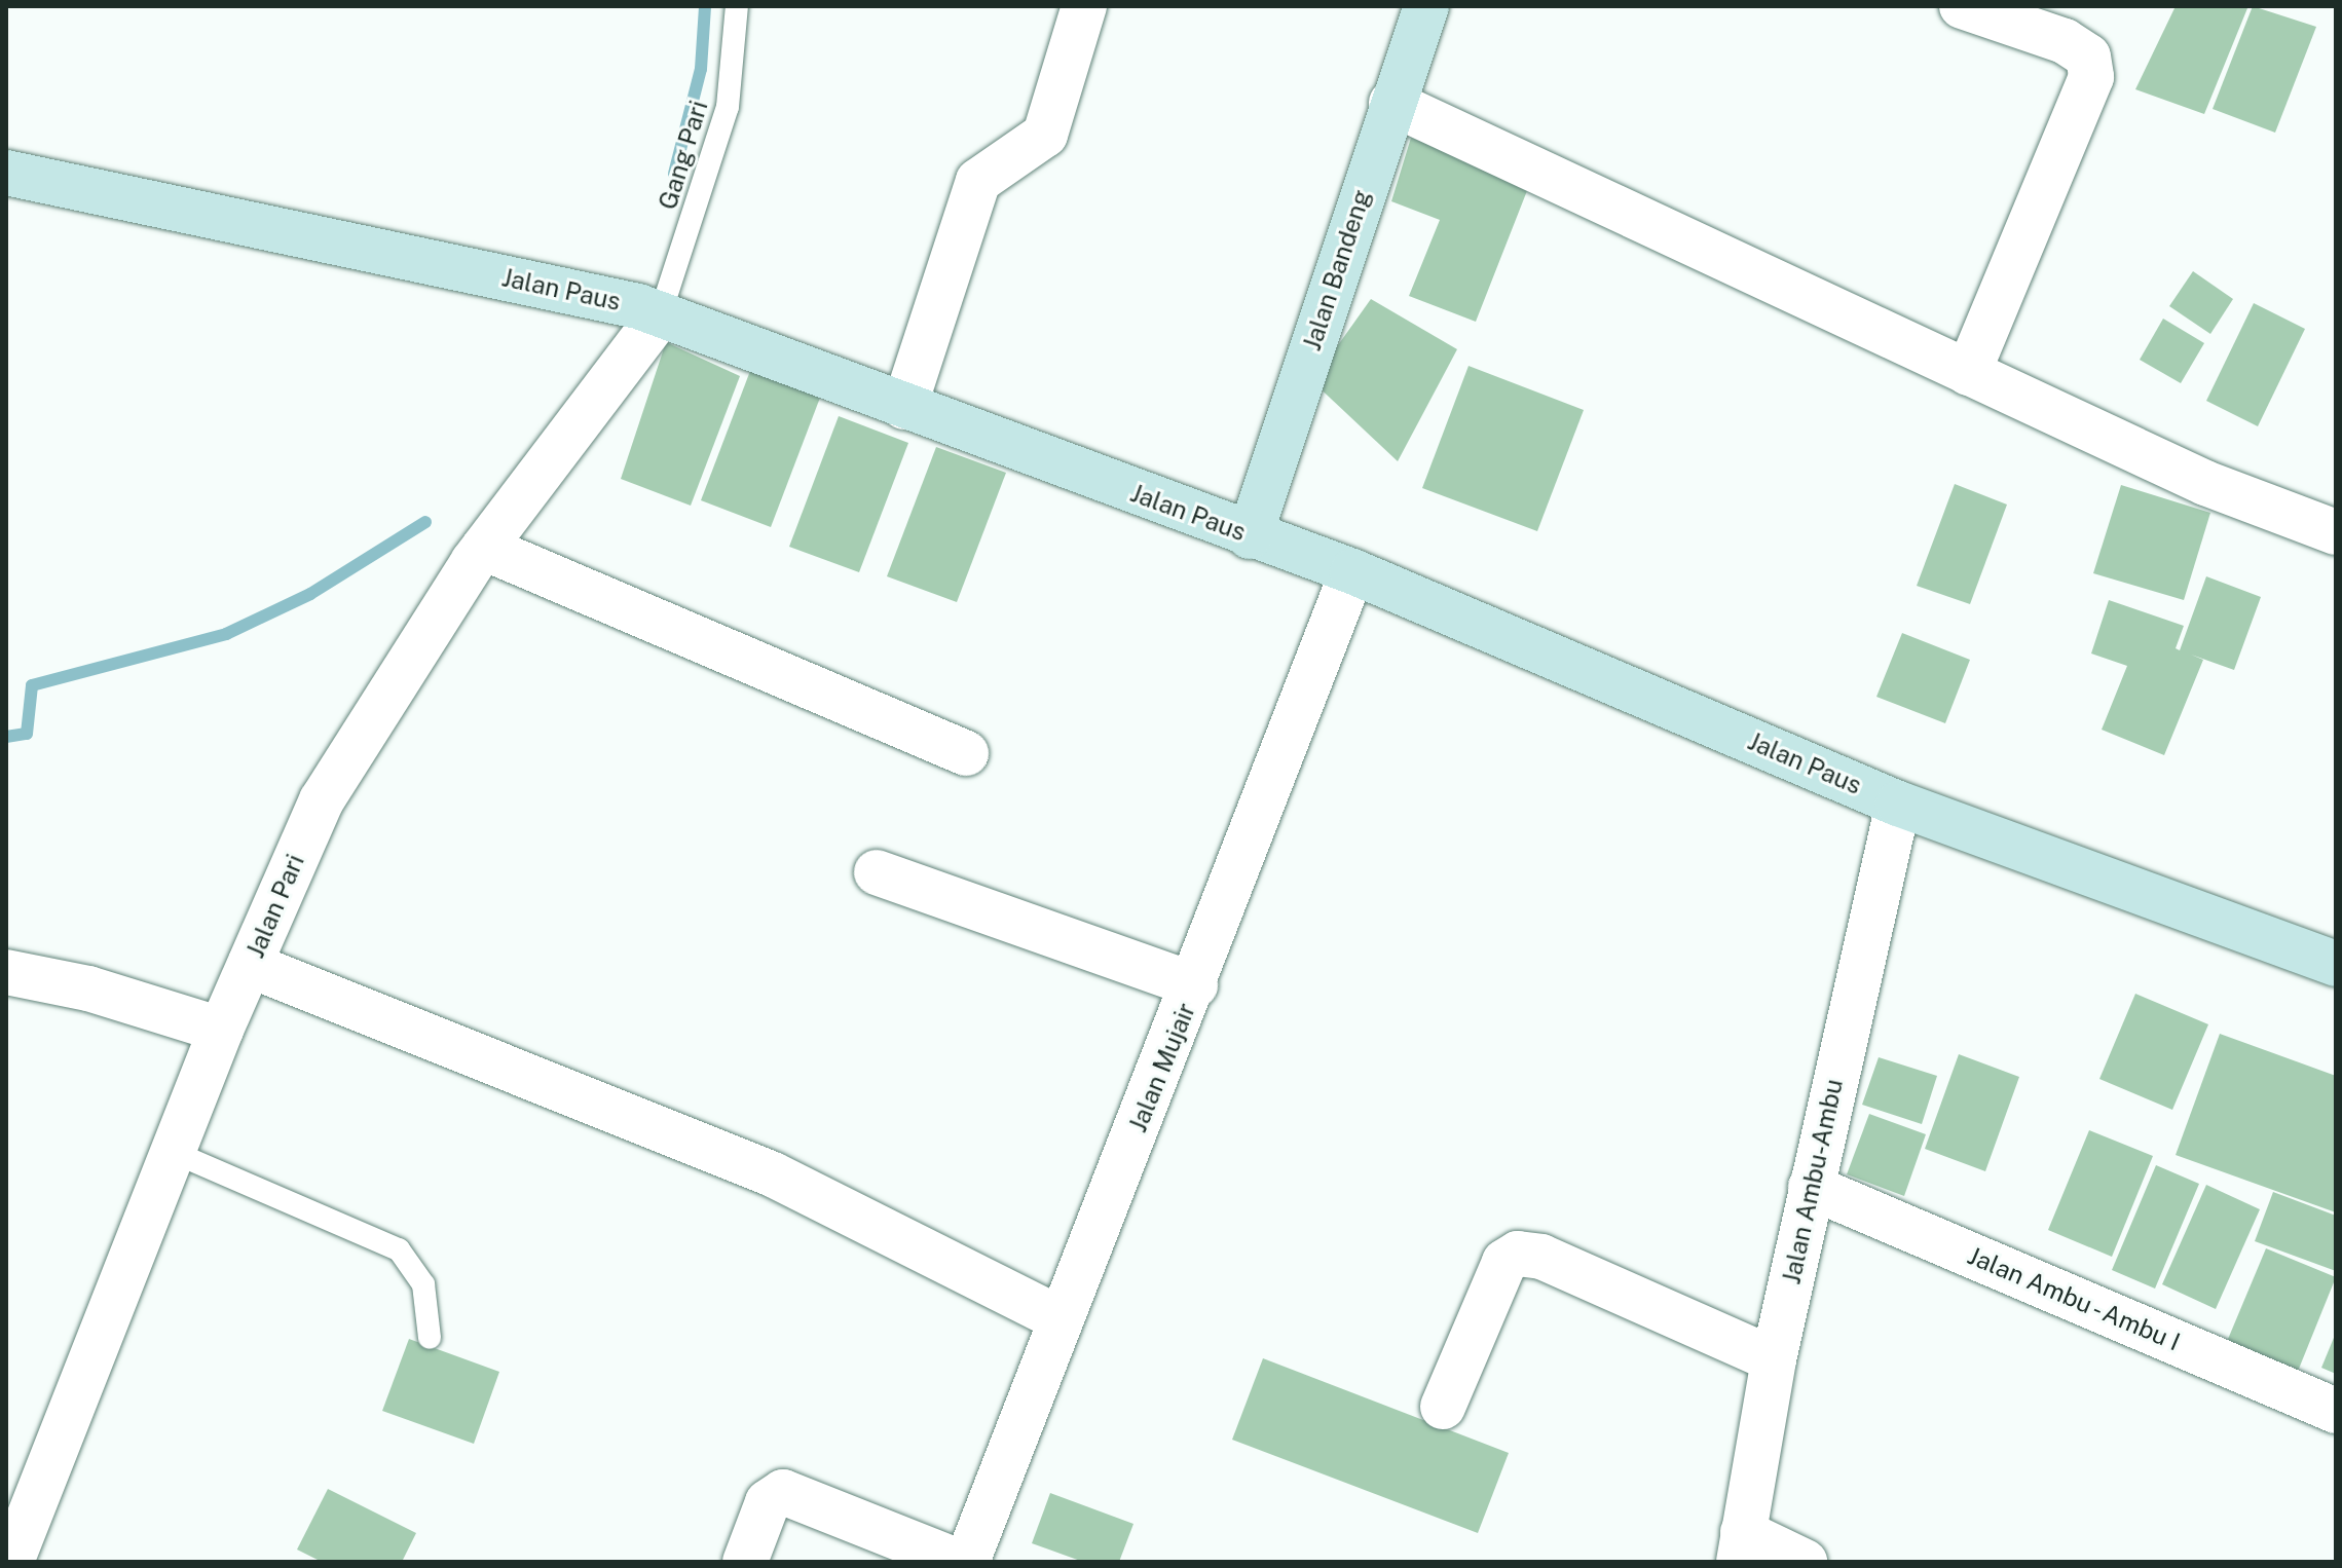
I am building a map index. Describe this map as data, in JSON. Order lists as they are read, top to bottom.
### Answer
{
  "streets": {
    "main road": ["Jalan Bandeng", "Jalan Paus"],
    "street": [
      "Jalan Pari",
      "Jalan Mujair",
      "Jalan Ambu-Ambu",
      "Jalan Ambu - Ambu I"
    ],
    "lane": ["Gang Pari"]
  },
  "crossings": [
    ["Gang Pari", "Jalan Paus"],
    ["Gang Pari", "Jalan Pari"],
    ["Jalan Bandeng", "Jalan Paus"],
    ["Jalan Paus", "Jalan Pari"],
    ["Jalan Paus", "Jalan Mujair"],
    ["Jalan Paus", "Jalan Ambu-Ambu"],
    ["Jalan Ambu-Ambu", "Jalan Ambu - Ambu I"]
  ]
}
